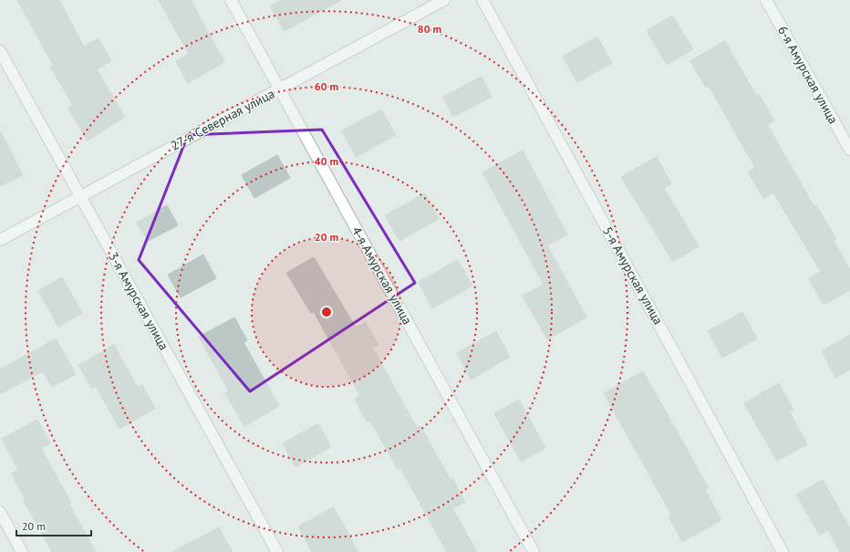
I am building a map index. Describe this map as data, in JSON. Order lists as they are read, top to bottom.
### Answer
{
  "streets": {
    "street": [
      "6-я Амурская улица",
      "27-я Северная улица",
      "4-я Амурская улица",
      "5-я Амурская улица",
      "3-я Амурская улица"
    ]
  },
  "crossings": [
    ["27-я Северная улица", "4-я Амурская улица"],
    ["27-я Северная улица", "3-я Амурская улица"]
  ],
  "scale_bar": "20 m",
  "rings": [
    "80 m",
    "60 m",
    "40 m",
    "20 m"
  ]
}
